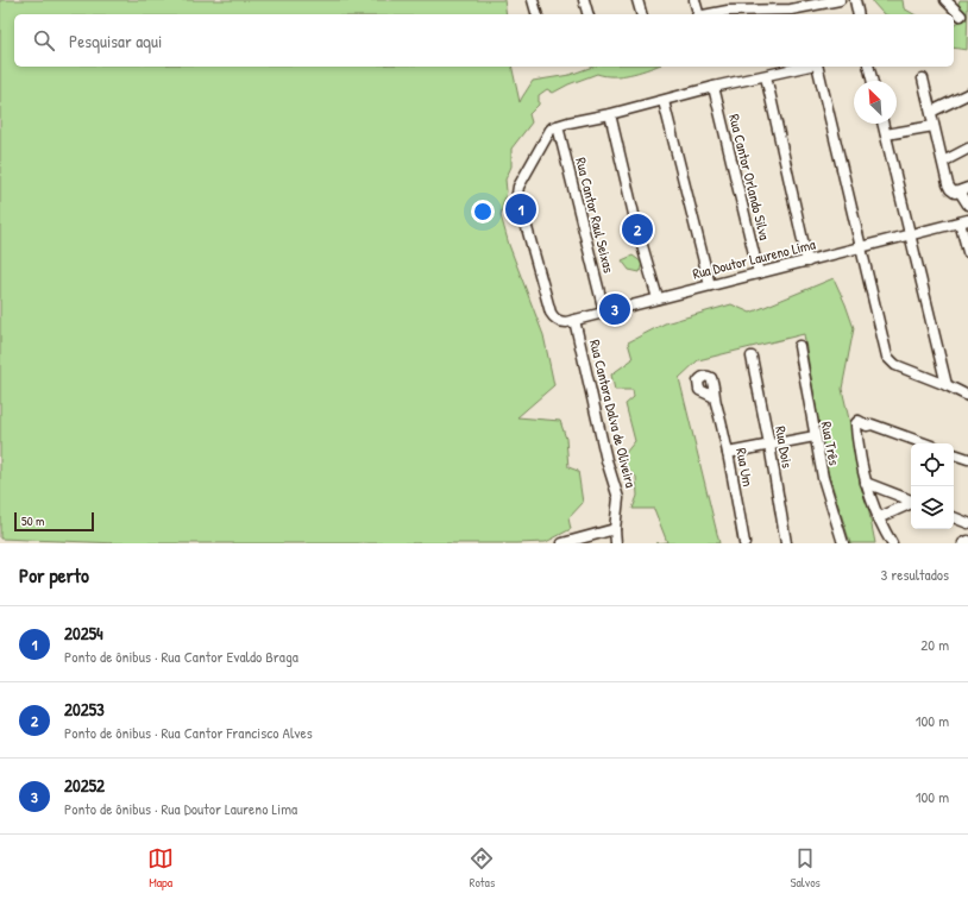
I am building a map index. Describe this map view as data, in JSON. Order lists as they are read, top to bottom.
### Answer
{
  "streets": {
    "street": [
      "Rua Cantor Orlando Silva",
      "Rua Cantor Raul Seixas",
      "Rua Doutor Laureno Lima",
      "Rua Cantora Dalva de Oliveira",
      "Rua Três",
      "Rua Dois",
      "Rua Um"
    ]
  },
  "crossings": [
    ["Rua Cantor Orlando Silva", "Rua Doutor Laureno Lima"],
    ["Rua Cantor Raul Seixas", "Rua Doutor Laureno Lima"],
    ["Rua Doutor Laureno Lima", "Rua Cantora Dalva de Oliveira"]
  ],
  "scale_bar": "50 m",
  "north": "top left",
  "page": {
    "search": "Pesquisar aqui",
    "pins": ["1", "2", "3"],
    "scale": "50 m",
    "heading": ["Por perto", "3 resultados"],
    "list": [
      {
        "mark": "1",
        "name": "20254",
        "note": "Ponto de ônibus · Rua Cantor Evaldo Braga",
        "value": "20 m"
      },
      {
        "mark": "2",
        "name": "20253",
        "note": "Ponto de ônibus · Rua Cantor Francisco Alves",
        "value": "100 m"
      },
      {
        "mark": "3",
        "name": "20252",
        "note": "Ponto de ônibus · Rua Doutor Laureno Lima",
        "value": "100 m"
      }
    ],
    "nav": ["Mapa", "Rotas", "Salvos"]
  }
}
